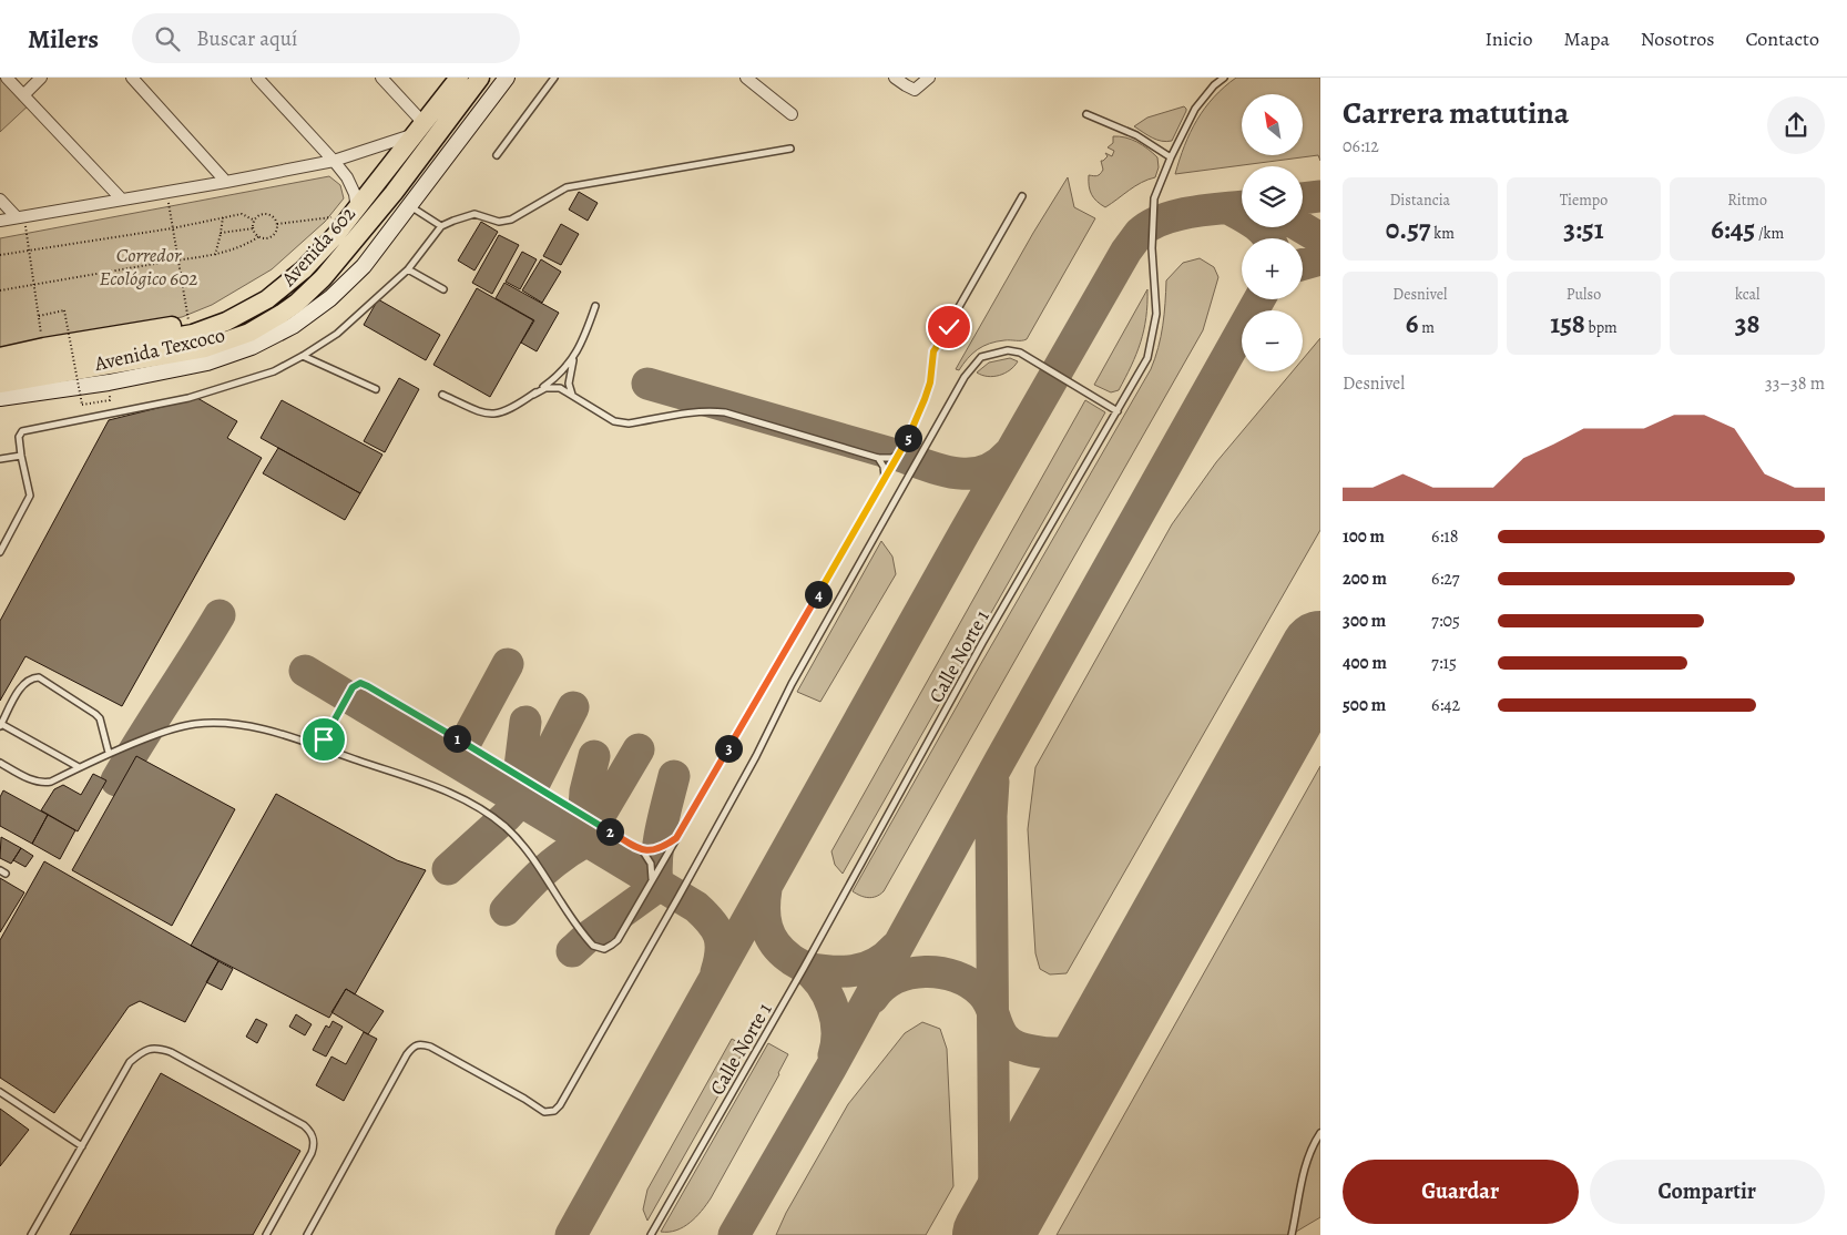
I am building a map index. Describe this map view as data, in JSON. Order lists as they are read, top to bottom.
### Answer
{
  "streets": {
    "main road": ["Avenida 602", "Avenida Texcoco"],
    "lane": ["Calle Norte 1"]
  },
  "parks": ["Corredor Ecológico 602"],
  "north": "top left",
  "page": {
    "header": "Milers",
    "search": "Buscar aquí",
    "nav": [
      "Inicio",
      "Mapa",
      "Nosotros",
      "Contacto"
    ],
    "heading": ["Carrera matutina", "06:12"],
    "map_buttons": ["+", "−"],
    "stats": [
      ["Distancia", "0.57 km"],
      ["Tiempo", "3:51"],
      ["Ritmo", "6:45 /km"],
      ["Desnivel", "6 m"],
      ["Pulso", "158 bpm"],
      ["kcal", "38"]
    ],
    "chart": ["Desnivel", "33–38 m"],
    "pins": [
      "5",
      "4",
      "1",
      "3",
      "2"
    ],
    "list": [
      {
        "name": "100 m",
        "note": "6:18"
      },
      {
        "name": "200 m",
        "note": "6:27"
      },
      {
        "name": "300 m",
        "note": "7:05"
      },
      {
        "name": "400 m",
        "note": "7:15"
      },
      {
        "name": "500 m",
        "note": "6:42"
      }
    ],
    "buttons": ["Guardar", "Compartir"]
  }
}
